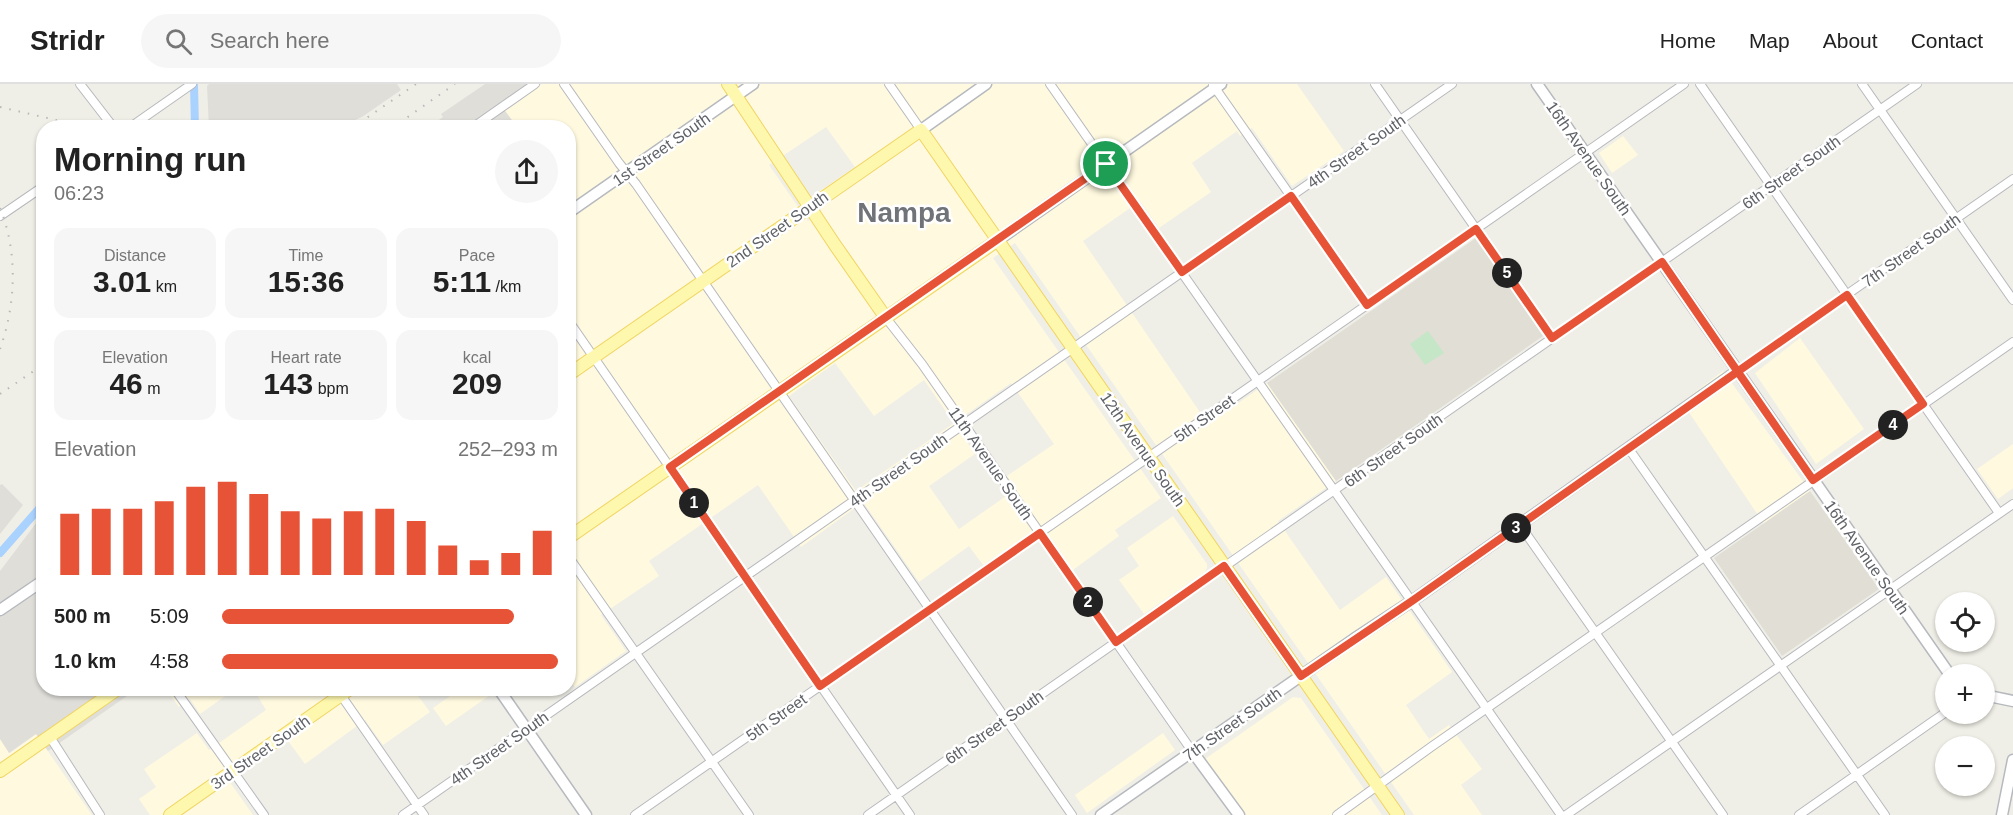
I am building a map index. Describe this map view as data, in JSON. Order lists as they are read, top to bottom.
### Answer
{
  "streets": {
    "main road": ["2nd Street South", "12th Avenue South", "3rd Street South"],
    "street": [
      "1st Street South",
      "4th Street South",
      "16th Avenue South",
      "6th Street South",
      "7th Street South",
      "5th Street",
      "11th Avenue South"
    ]
  },
  "crossings": [
    ["4th Street South", "12th Avenue South"],
    ["4th Street South", "11th Avenue South"],
    ["16th Avenue South", "6th Street South"],
    ["16th Avenue South", "7th Street South"],
    ["16th Avenue South", "5th Street"],
    ["6th Street South", "12th Avenue South"],
    ["6th Street South", "11th Avenue South"],
    ["2nd Street South", "12th Avenue South"],
    ["7th Street South", "12th Avenue South"],
    ["7th Street South", "11th Avenue South"],
    ["5th Street", "12th Avenue South"],
    ["5th Street", "11th Avenue South"]
  ],
  "districts": ["Nampa"],
  "page": {
    "header": "Stridr",
    "search": "Search here",
    "nav": [
      "Home",
      "Map",
      "About",
      "Contact"
    ],
    "heading": ["Morning run", "06:23"],
    "stats": [
      ["Distance", "3.01 km"],
      ["Time", "15:36"],
      ["Pace", "5:11 /km"],
      ["Elevation", "46 m"],
      ["Heart rate", "143 bpm"],
      ["kcal", "209"]
    ],
    "pins": [
      "5",
      "4",
      "1",
      "3",
      "2"
    ],
    "chart": ["Elevation", "252–293 m"],
    "map_buttons": ["+", "−"],
    "list": [
      {
        "name": "500 m",
        "note": "5:09"
      },
      {
        "name": "1.0 km",
        "note": "4:58"
      }
    ]
  }
}
